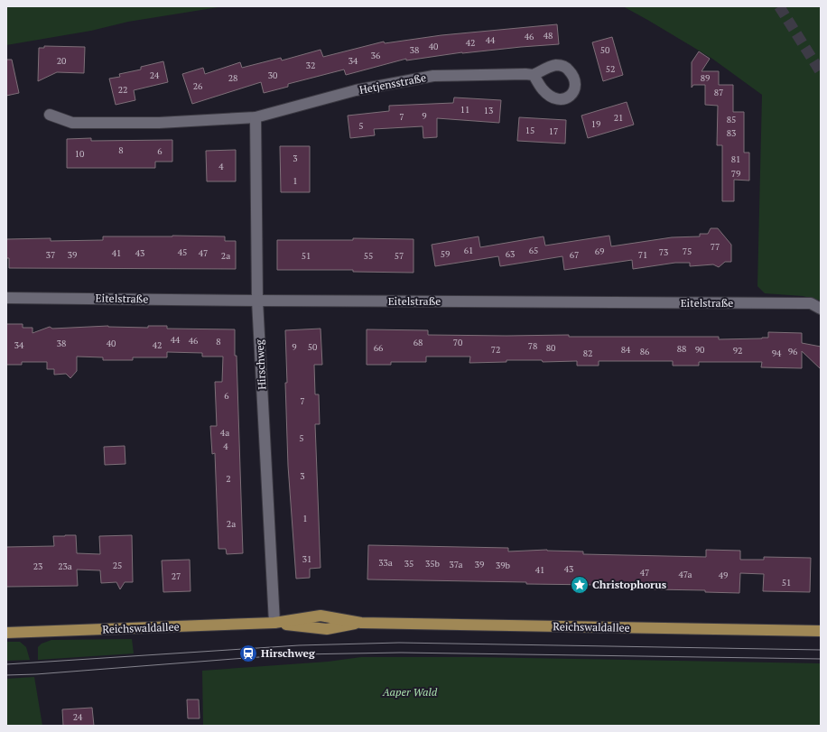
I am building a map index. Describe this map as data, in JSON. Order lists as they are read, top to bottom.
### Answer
{
  "streets": {
    "main road": ["Reichswaldallee"],
    "street": ["Hetjensstraße", "Eitelstraße", "Hirschweg"]
  },
  "crossings": [
    ["Eitelstraße", "Hirschweg"],
    ["Hirschweg", "Reichswaldallee"]
  ],
  "parks": ["Aaper Wald"],
  "places": {
    "place": ["Christophorus"],
    "station": ["Hirschweg"]
  },
  "house_numbers": [
    "48",
    "46",
    "44",
    "42",
    "40",
    "38",
    "50",
    "36",
    "20",
    "34",
    "32",
    "52",
    "24",
    "30",
    "28",
    "89",
    "26",
    "22",
    "87",
    "11",
    "13",
    "9",
    "7",
    "21",
    "85",
    "19",
    "5",
    "15",
    "17",
    "83",
    "8",
    "6",
    "10",
    "3",
    "81",
    "4",
    "79",
    "1",
    "77",
    "61",
    "65",
    "69",
    "75",
    "45",
    "73",
    "41",
    "43",
    "47",
    "59",
    "63",
    "37",
    "39",
    "67",
    "71",
    "2a",
    "51",
    "55",
    "57",
    "44",
    "46",
    "8",
    "68",
    "70",
    "38",
    "40",
    "34",
    "42",
    "78",
    "9",
    "50",
    "66",
    "80",
    "88",
    "72",
    "84",
    "90",
    "92",
    "86",
    "96",
    "82",
    "94",
    "6",
    "7",
    "4a",
    "5",
    "4",
    "3",
    "2",
    "1",
    "2a",
    "31",
    "33a",
    "35",
    "35b",
    "37a",
    "39",
    "25",
    "39b",
    "23",
    "23a",
    "43",
    "41",
    "47",
    "47a",
    "49",
    "27",
    "51",
    "24"
  ]
}
